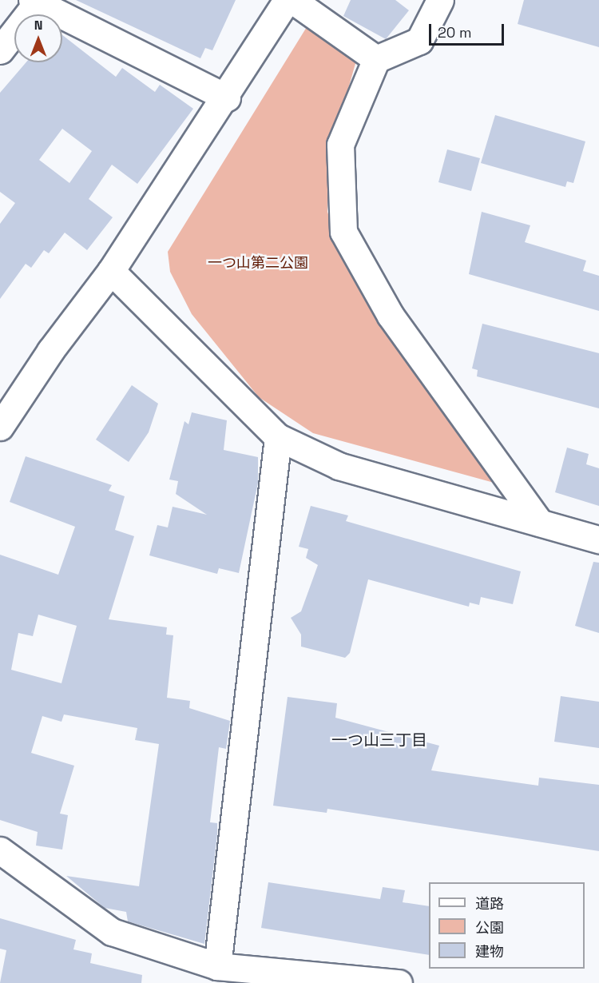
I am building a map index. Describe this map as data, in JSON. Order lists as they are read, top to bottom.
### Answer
{
  "districts": ["一つ山三丁目"],
  "parks": ["一つ山第二公園"],
  "legend": ["道路", "公園", "建物"],
  "scale_bar": "20 m",
  "north": "top"
}
